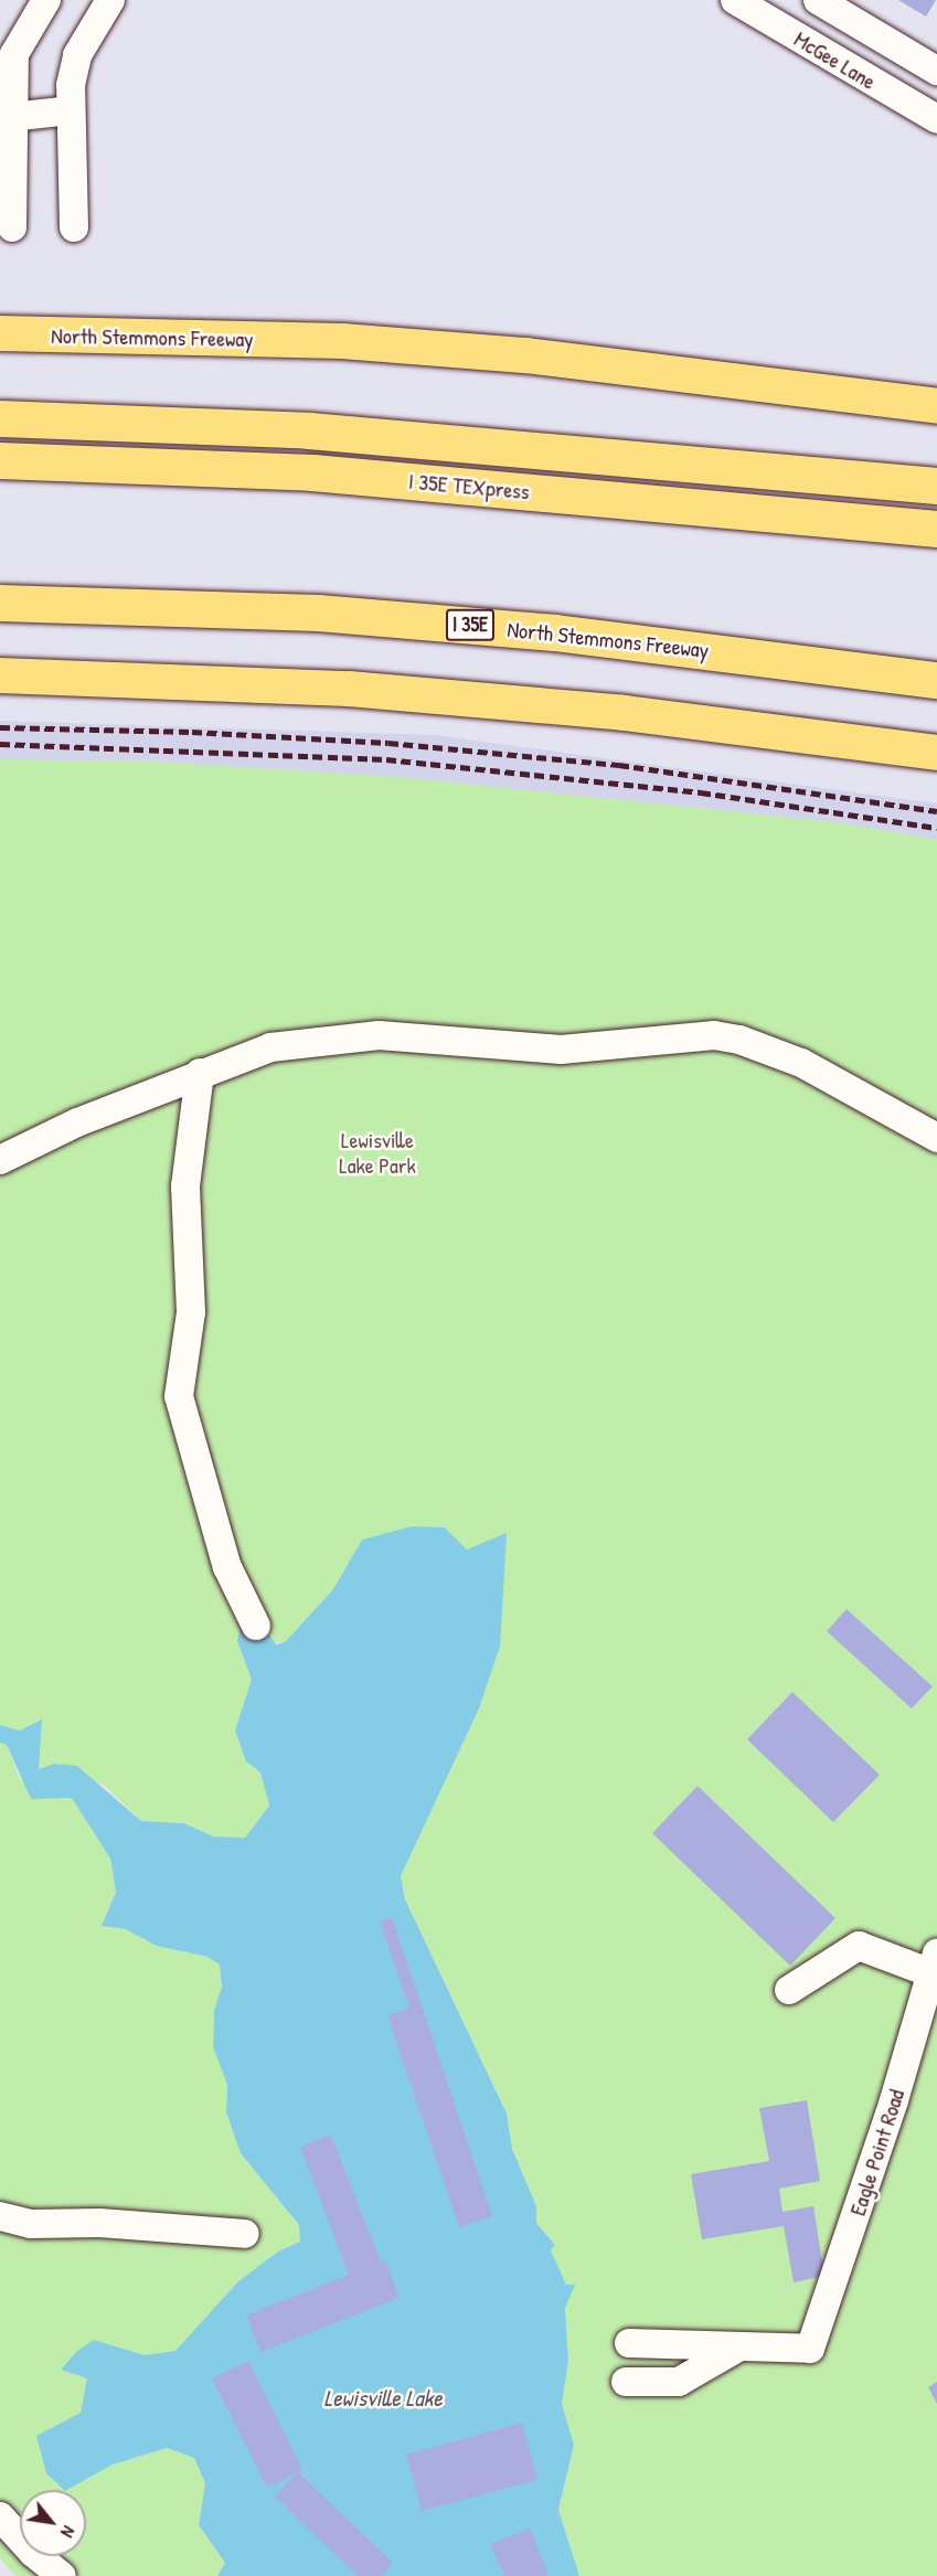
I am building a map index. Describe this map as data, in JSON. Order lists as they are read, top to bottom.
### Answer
{
  "streets": {
    "highway": ["North Stemmons Freeway", "I 35E TEXpress", "I 35E"],
    "street": ["McGee Lane", "Eagle Point Road"]
  },
  "water": ["Lewisville Lake"],
  "parks": ["Lewisville Lake Park"],
  "north": "bottom right"
}
